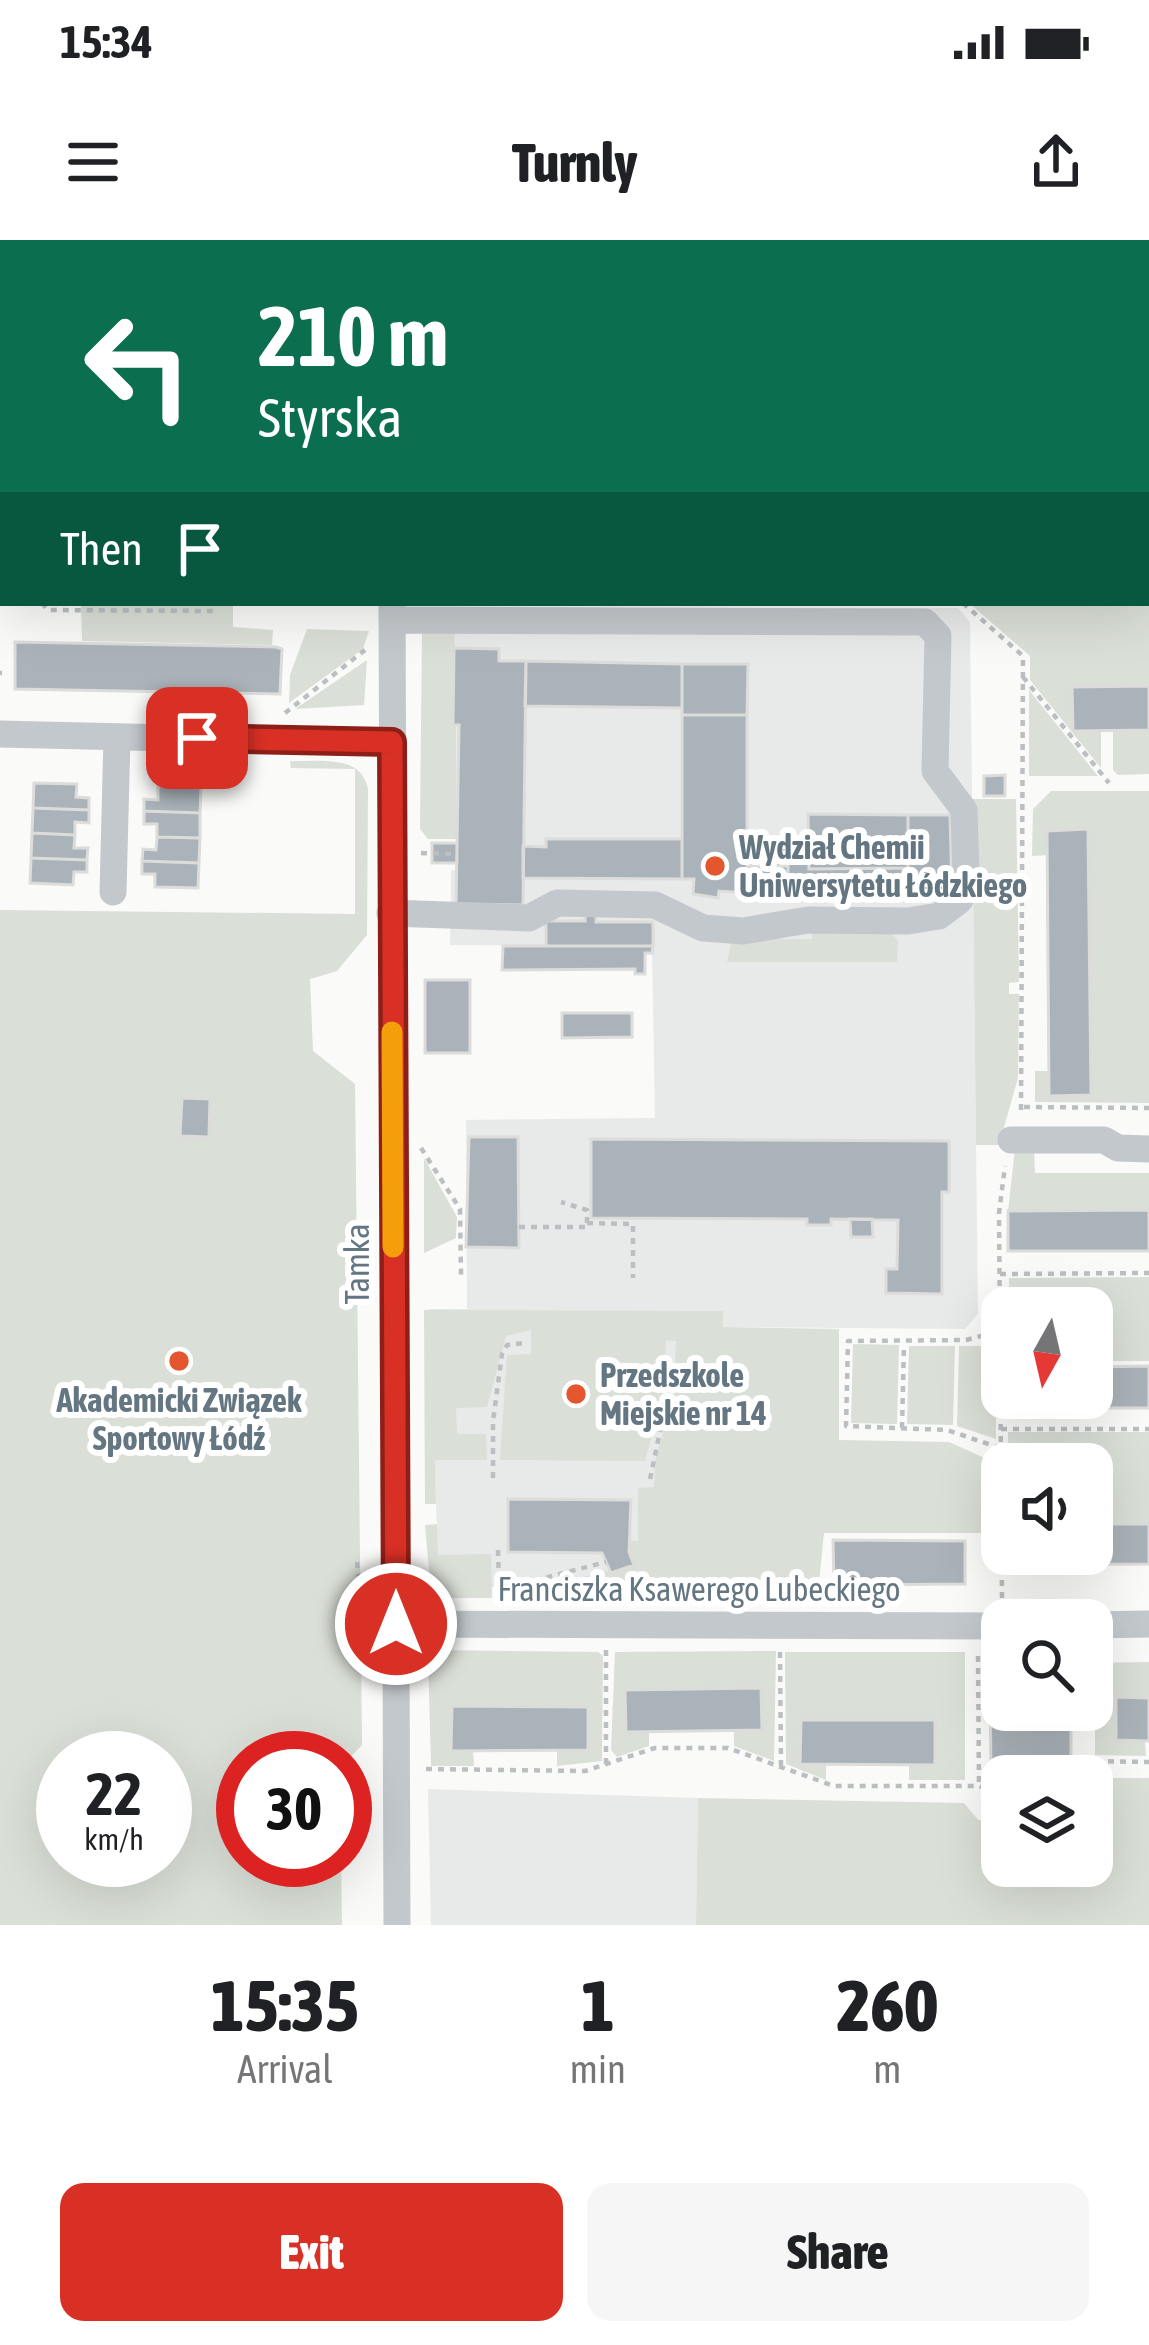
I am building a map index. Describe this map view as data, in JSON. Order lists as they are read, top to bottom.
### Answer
{
  "streets": {
    "street": ["Tamka", "Franciszka Ksawerego Lubeckiego"]
  },
  "crossings": [
    ["Tamka", "Franciszka Ksawerego Lubeckiego"]
  ],
  "places": ["Wydział Chemii Uniwersytetu Łódzkiego", "Akademicki Związek Sportowy Łódź", "Przedszkole Miejskie nr 14"],
  "north": "bottom",
  "page": {
    "status": "15:34",
    "header": "Turnly",
    "turn": ["210 m", "Styrska"],
    "then": "Then",
    "speed": "22 km/h",
    "limit": "30",
    "eta": [
      "15:35",
      "Arrival",
      "1",
      "min",
      "260",
      "m"
    ],
    "buttons": ["Exit", "Share"]
  }
}
